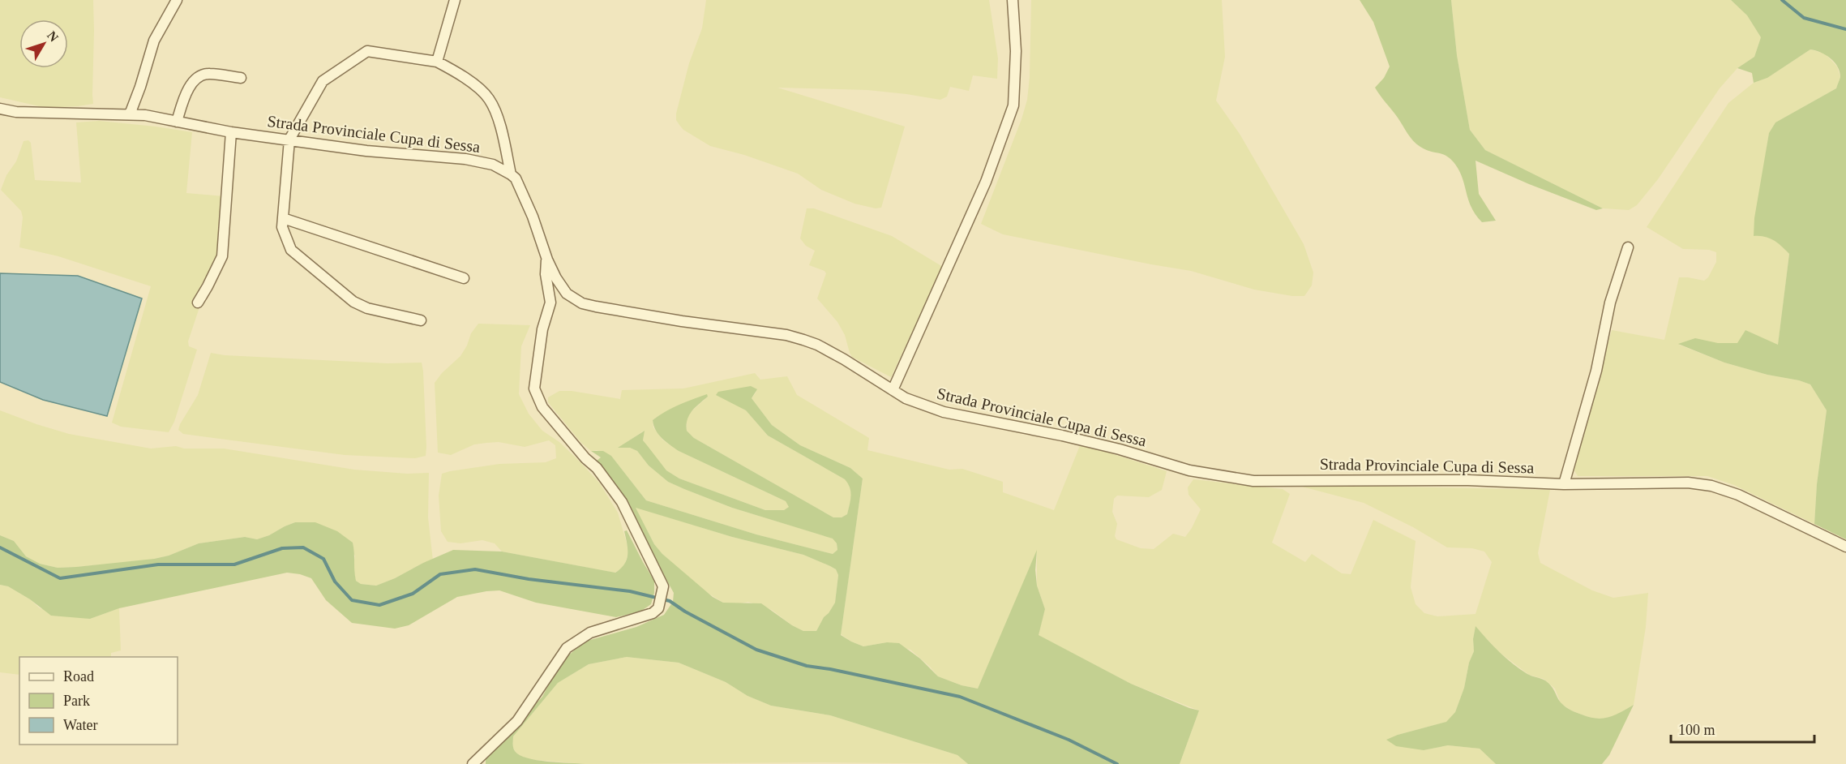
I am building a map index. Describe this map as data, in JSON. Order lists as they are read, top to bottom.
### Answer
{
  "streets": {
    "street": ["Strada Provinciale Cupa di Sessa"]
  },
  "legend": ["Road", "Park", "Water"],
  "scale_bar": "100 m",
  "north": "top right"
}
